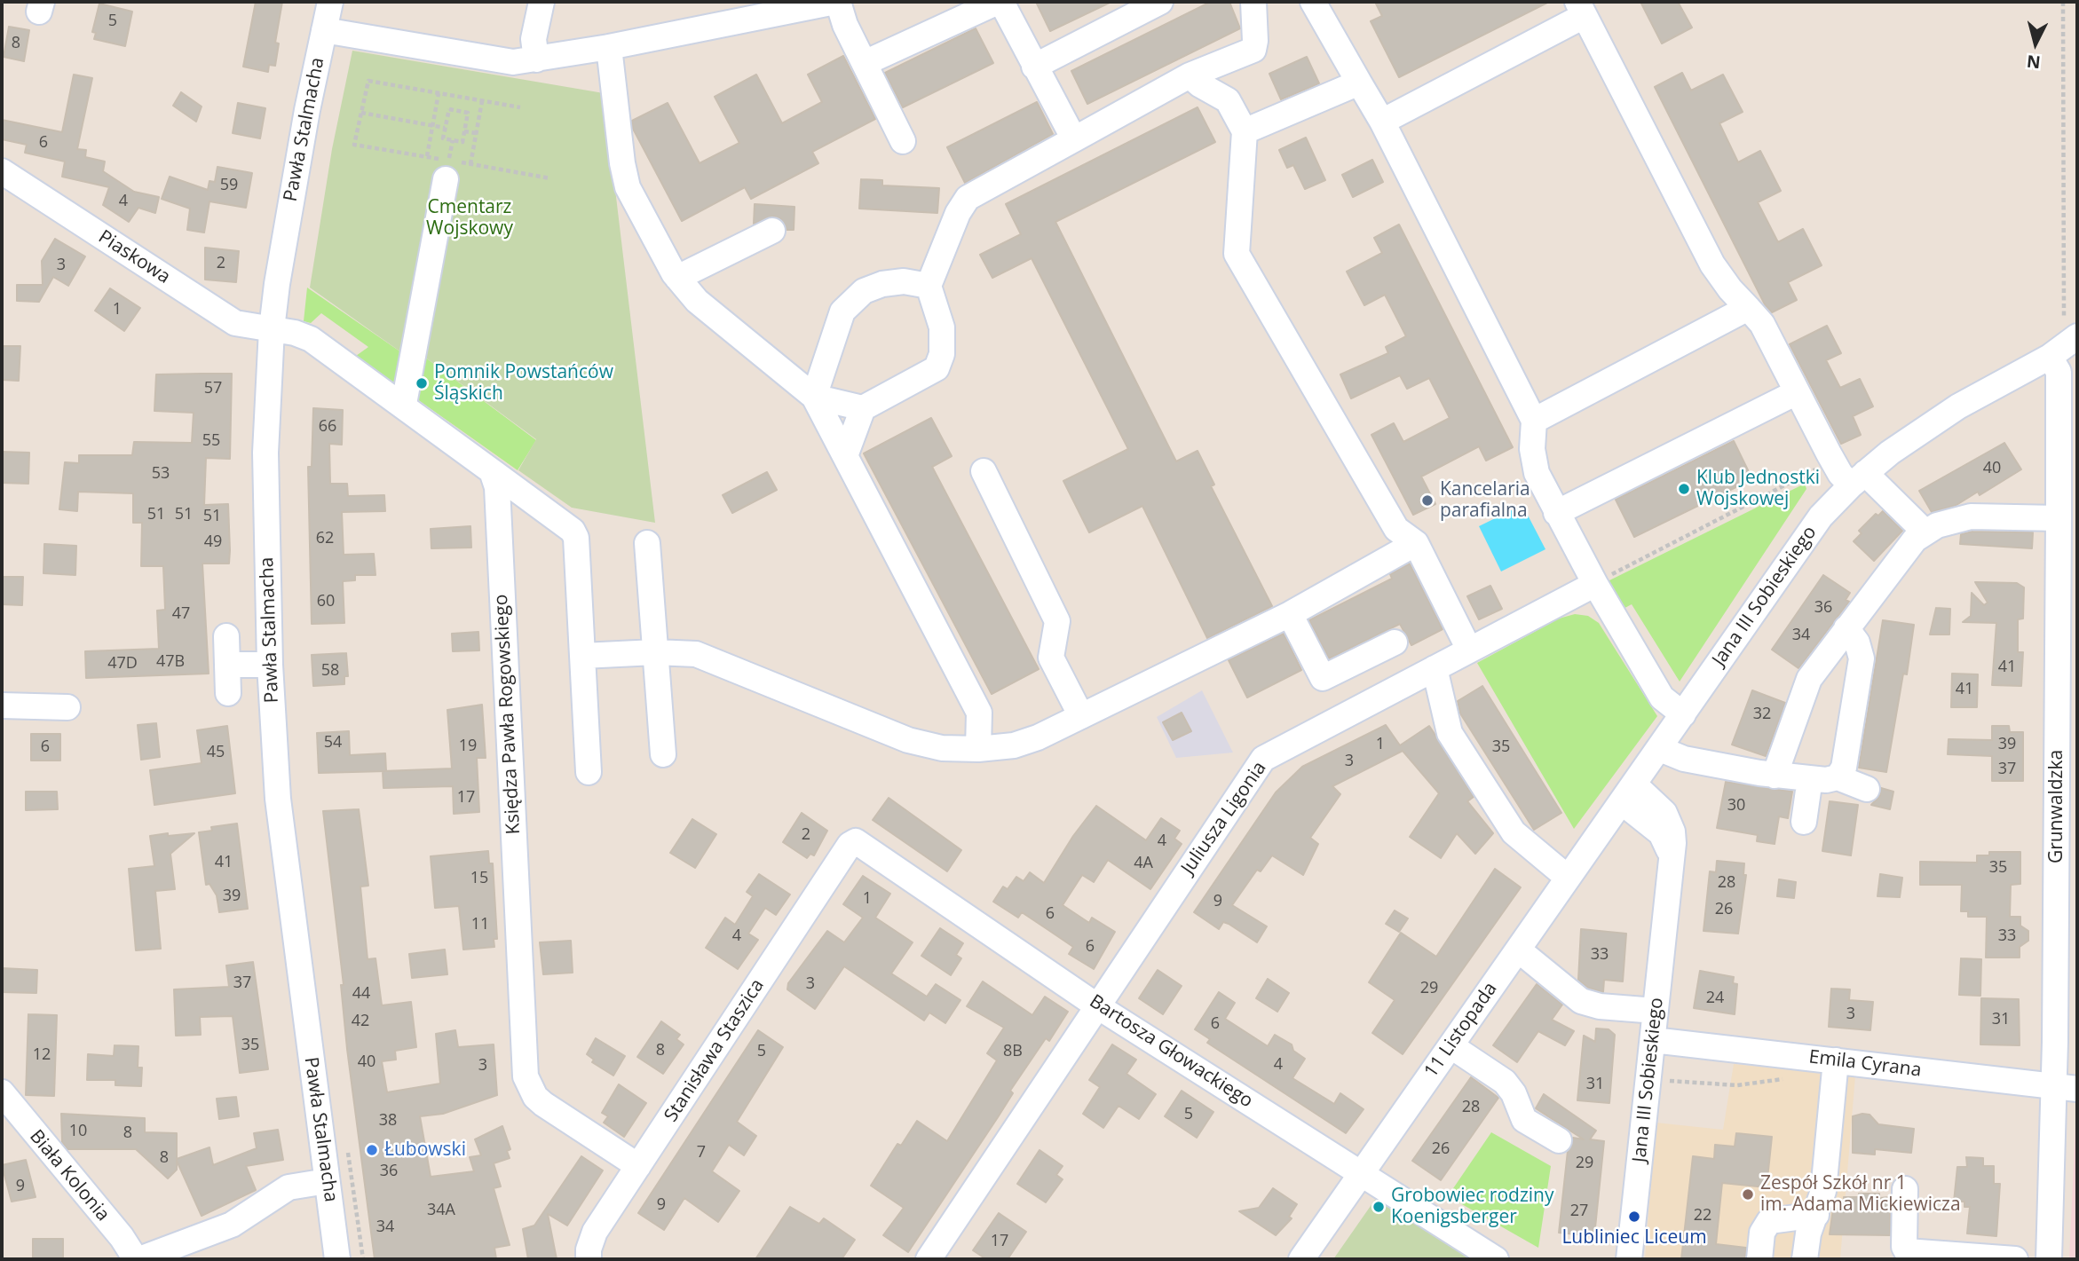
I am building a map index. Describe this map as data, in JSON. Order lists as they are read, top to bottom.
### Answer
{
  "streets": {
    "street": [
      "Pawła Stalmacha",
      "Piaskowa",
      "Jana III Sobieskiego",
      "Księdza Pawła Rogowskiego",
      "Grunwaldzka",
      "Juliusza Ligonia",
      "11 Listopada",
      "Stanisława Staszica",
      "Bartosza Głowackiego",
      "Emila Cyrana",
      "Biała Kolonia"
    ]
  },
  "crossings": [
    ["Pawła Stalmacha", "Piaskowa"],
    ["Pawła Stalmacha", "Biała Kolonia"],
    ["Jana III Sobieskiego", "Grunwaldzka"],
    ["Jana III Sobieskiego", "11 Listopada"],
    ["Jana III Sobieskiego", "Emila Cyrana"],
    ["Księdza Pawła Rogowskiego", "Stanisława Staszica"],
    ["Grunwaldzka", "Emila Cyrana"],
    ["Juliusza Ligonia", "Bartosza Głowackiego"],
    ["11 Listopada", "Bartosza Głowackiego"],
    ["Stanisława Staszica", "Bartosza Głowackiego"]
  ],
  "parks": ["Cmentarz Wojskowy"],
  "places": [
    "Pomnik Powstańców Śląskich",
    "Klub Jednostki Wojskowej",
    "Kancelaria parafialna",
    "Łubowski",
    "Zespół Szkół nr 1 im. Adama Mickiewicza",
    "Grobowiec rodziny Koenigsberger",
    "Lubliniec Liceum"
  ],
  "house_numbers": [
    "5",
    "8",
    "6",
    "59",
    "4",
    "2",
    "3",
    "1",
    "57",
    "66",
    "55",
    "40",
    "53",
    "51",
    "51",
    "51",
    "62",
    "49",
    "60",
    "36",
    "47",
    "34",
    "47B",
    "47D",
    "41",
    "58",
    "41",
    "32",
    "54",
    "1",
    "39",
    "19",
    "6",
    "35",
    "45",
    "3",
    "37",
    "17",
    "30",
    "2",
    "4",
    "41",
    "4A",
    "35",
    "15",
    "28",
    "39",
    "1",
    "9",
    "26",
    "6",
    "11",
    "4",
    "33",
    "6",
    "33",
    "37",
    "3",
    "29",
    "44",
    "24",
    "3",
    "31",
    "42",
    "6",
    "35",
    "8",
    "5",
    "8B",
    "12",
    "40",
    "4",
    "3",
    "31",
    "28",
    "5",
    "38",
    "10",
    "8",
    "26",
    "7",
    "8",
    "29",
    "36",
    "9",
    "9",
    "34A",
    "27",
    "22",
    "34",
    "17"
  ],
  "north": "bottom"
}
